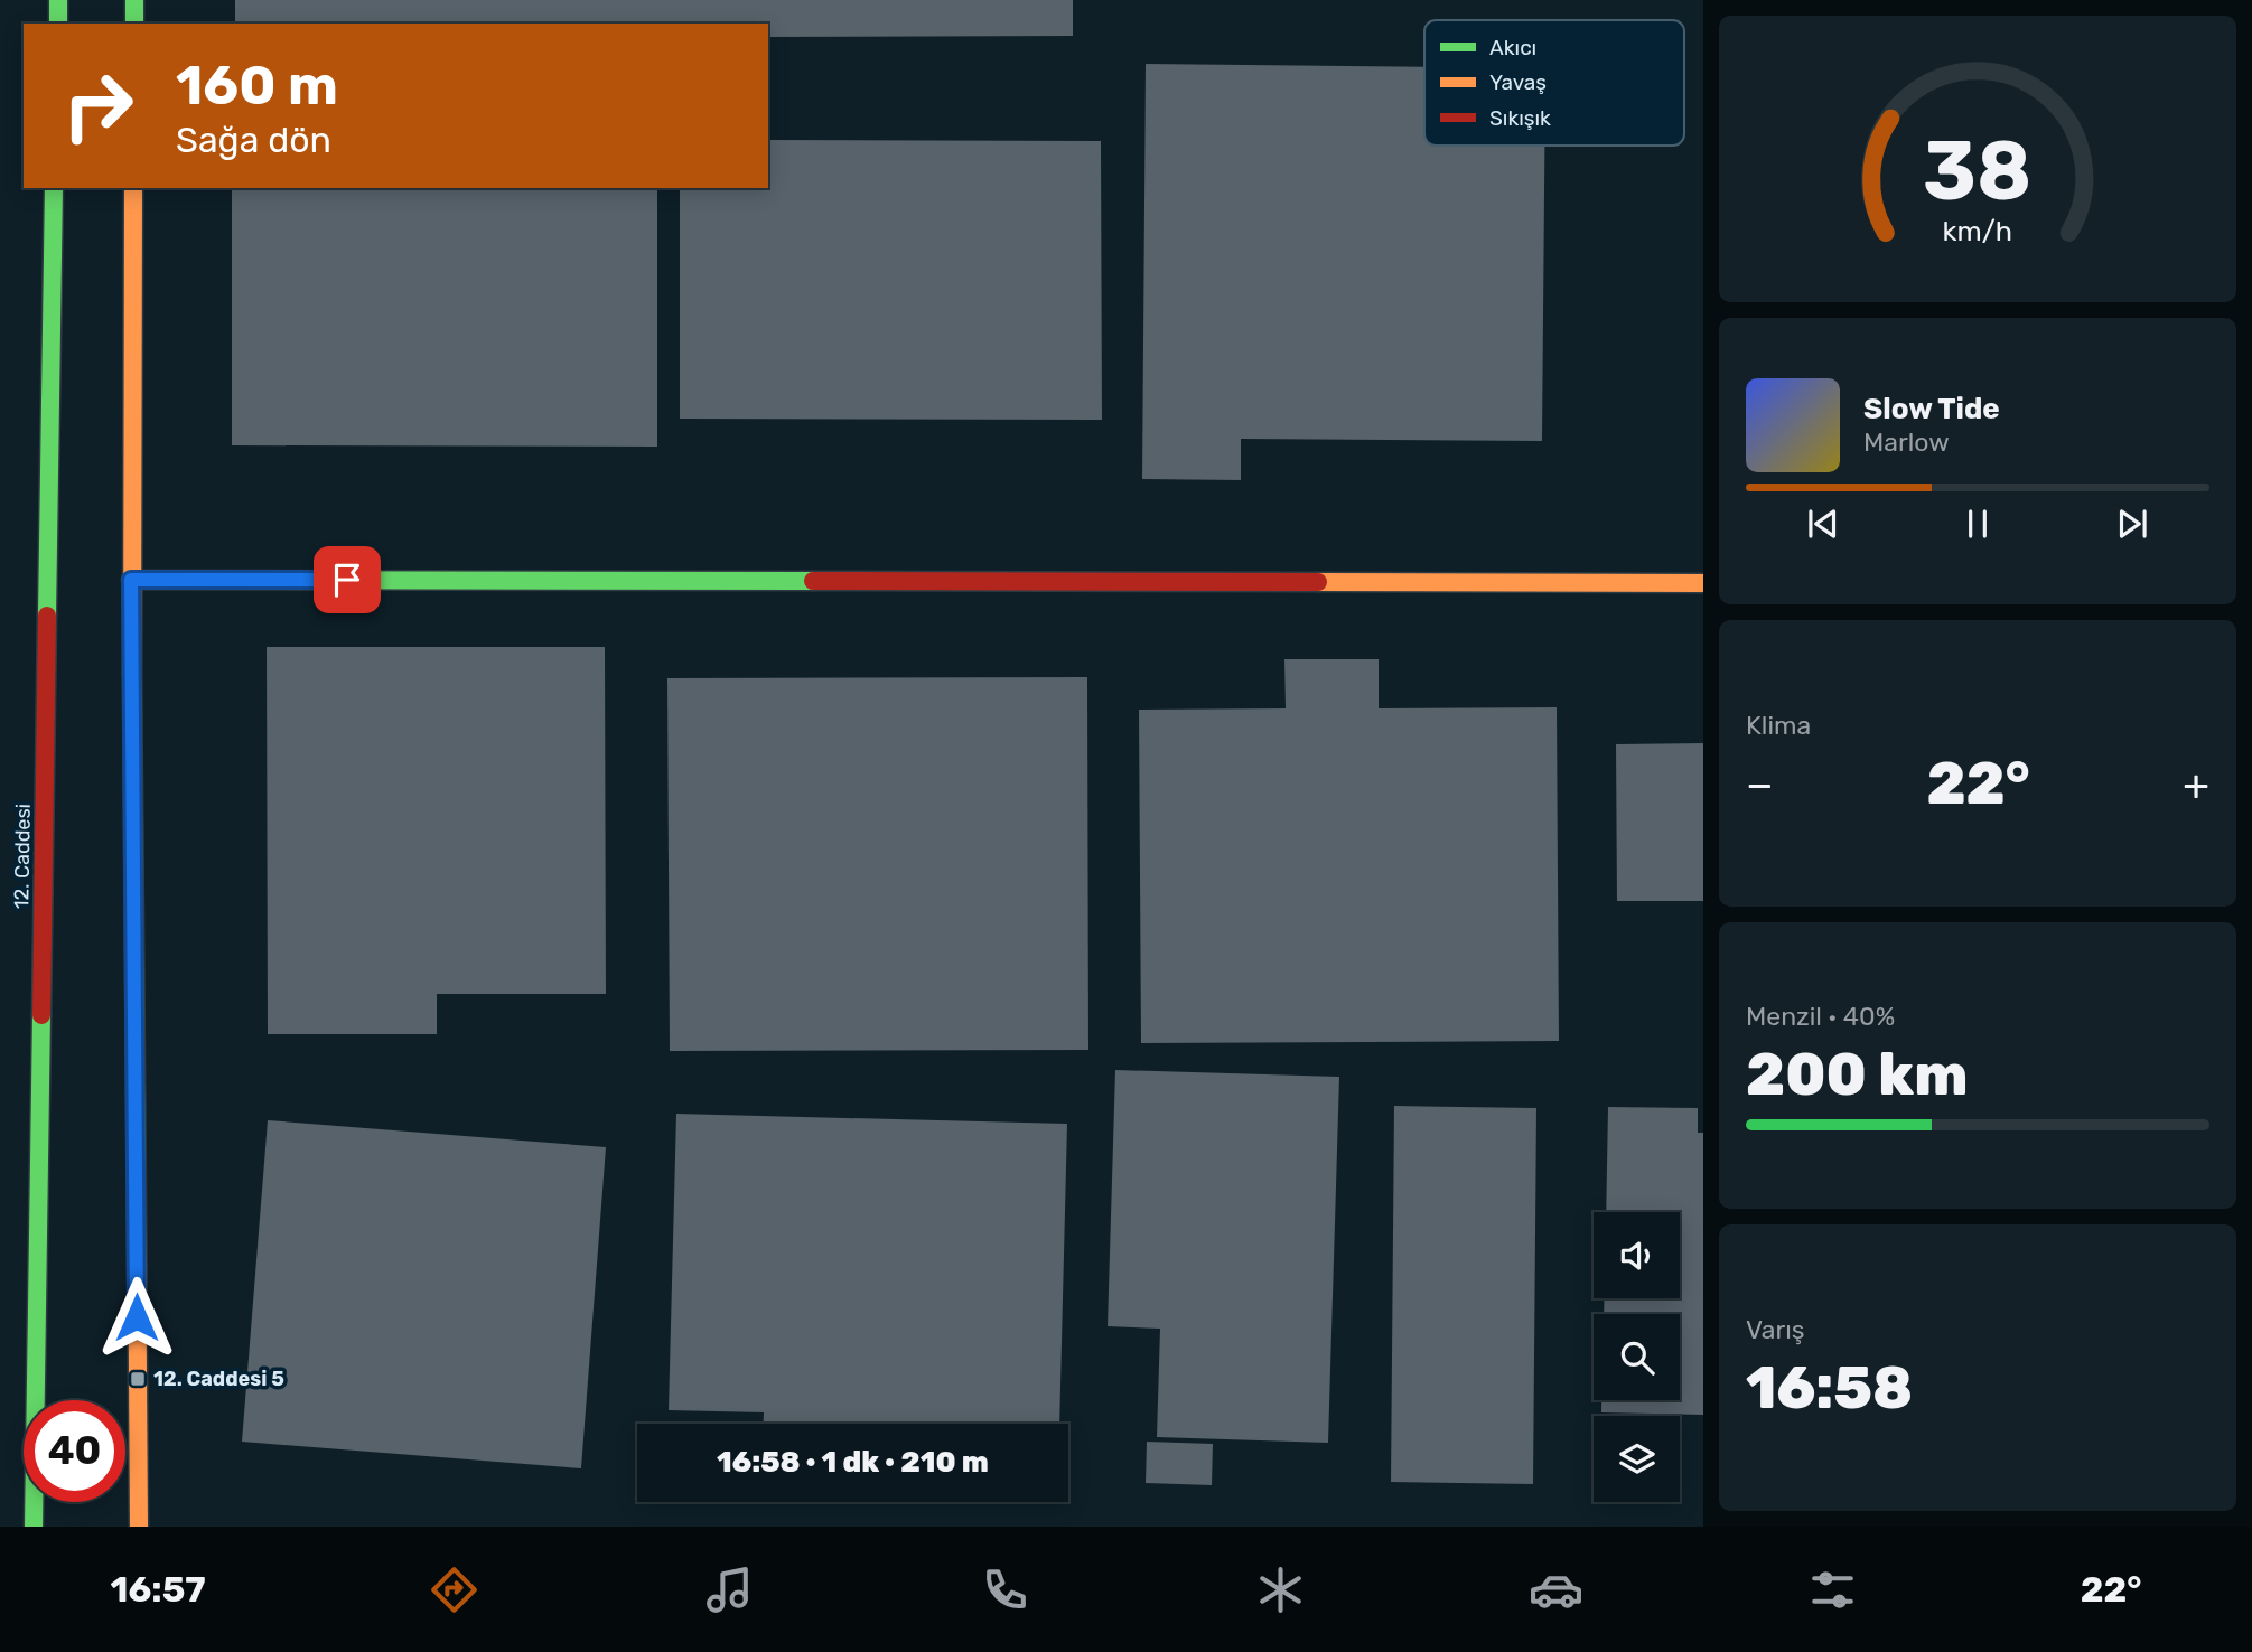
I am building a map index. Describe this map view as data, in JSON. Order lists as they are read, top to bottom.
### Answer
{
  "streets": {
    "street": ["12. Caddesi"]
  },
  "places": {
    "transit": ["12. Caddesi 5"]
  },
  "legend": ["Akıcı", "Yavaş", "Sıkışık"],
  "page": {
    "turn": ["160 m", "Sağa dön"],
    "song": ["Slow Tide", "Marlow"],
    "tile": [
      "Klima",
      ["Menzil · 40%", "200 km"],
      ["Varış", "16:58"]
    ],
    "heat": ["−", "22°", "+"],
    "limit": "40",
    "trip": "16:58 · 1 dk · 210 m",
    "tabs": ["16:57", "22°"],
    "gauge": ["38", "km/h"]
  }
}
